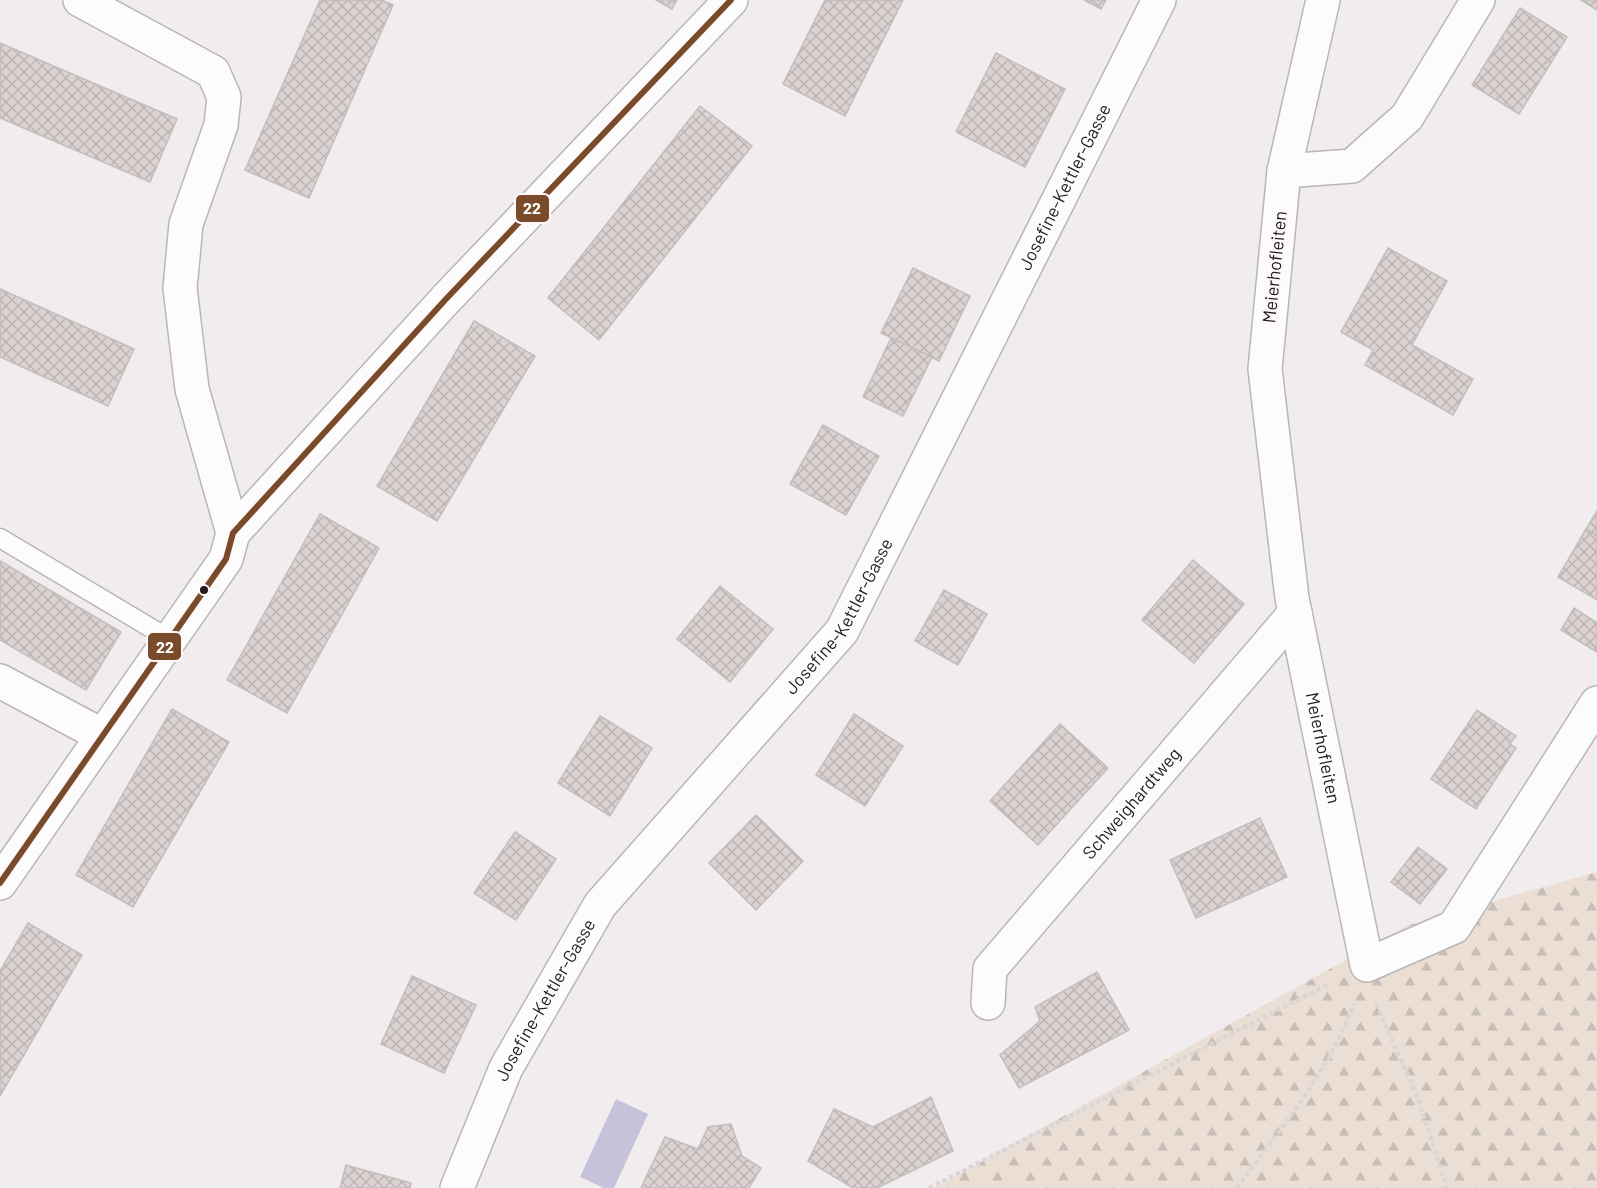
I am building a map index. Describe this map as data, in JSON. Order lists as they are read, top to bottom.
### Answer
{
  "streets": {
    "street": ["Josefine-Kettler-Gasse", "Meierhofleiten", "Schweighardtweg"]
  },
  "crossings": [
    ["Meierhofleiten", "Schweighardtweg"]
  ],
  "lines": ["transit line 22"]
}
